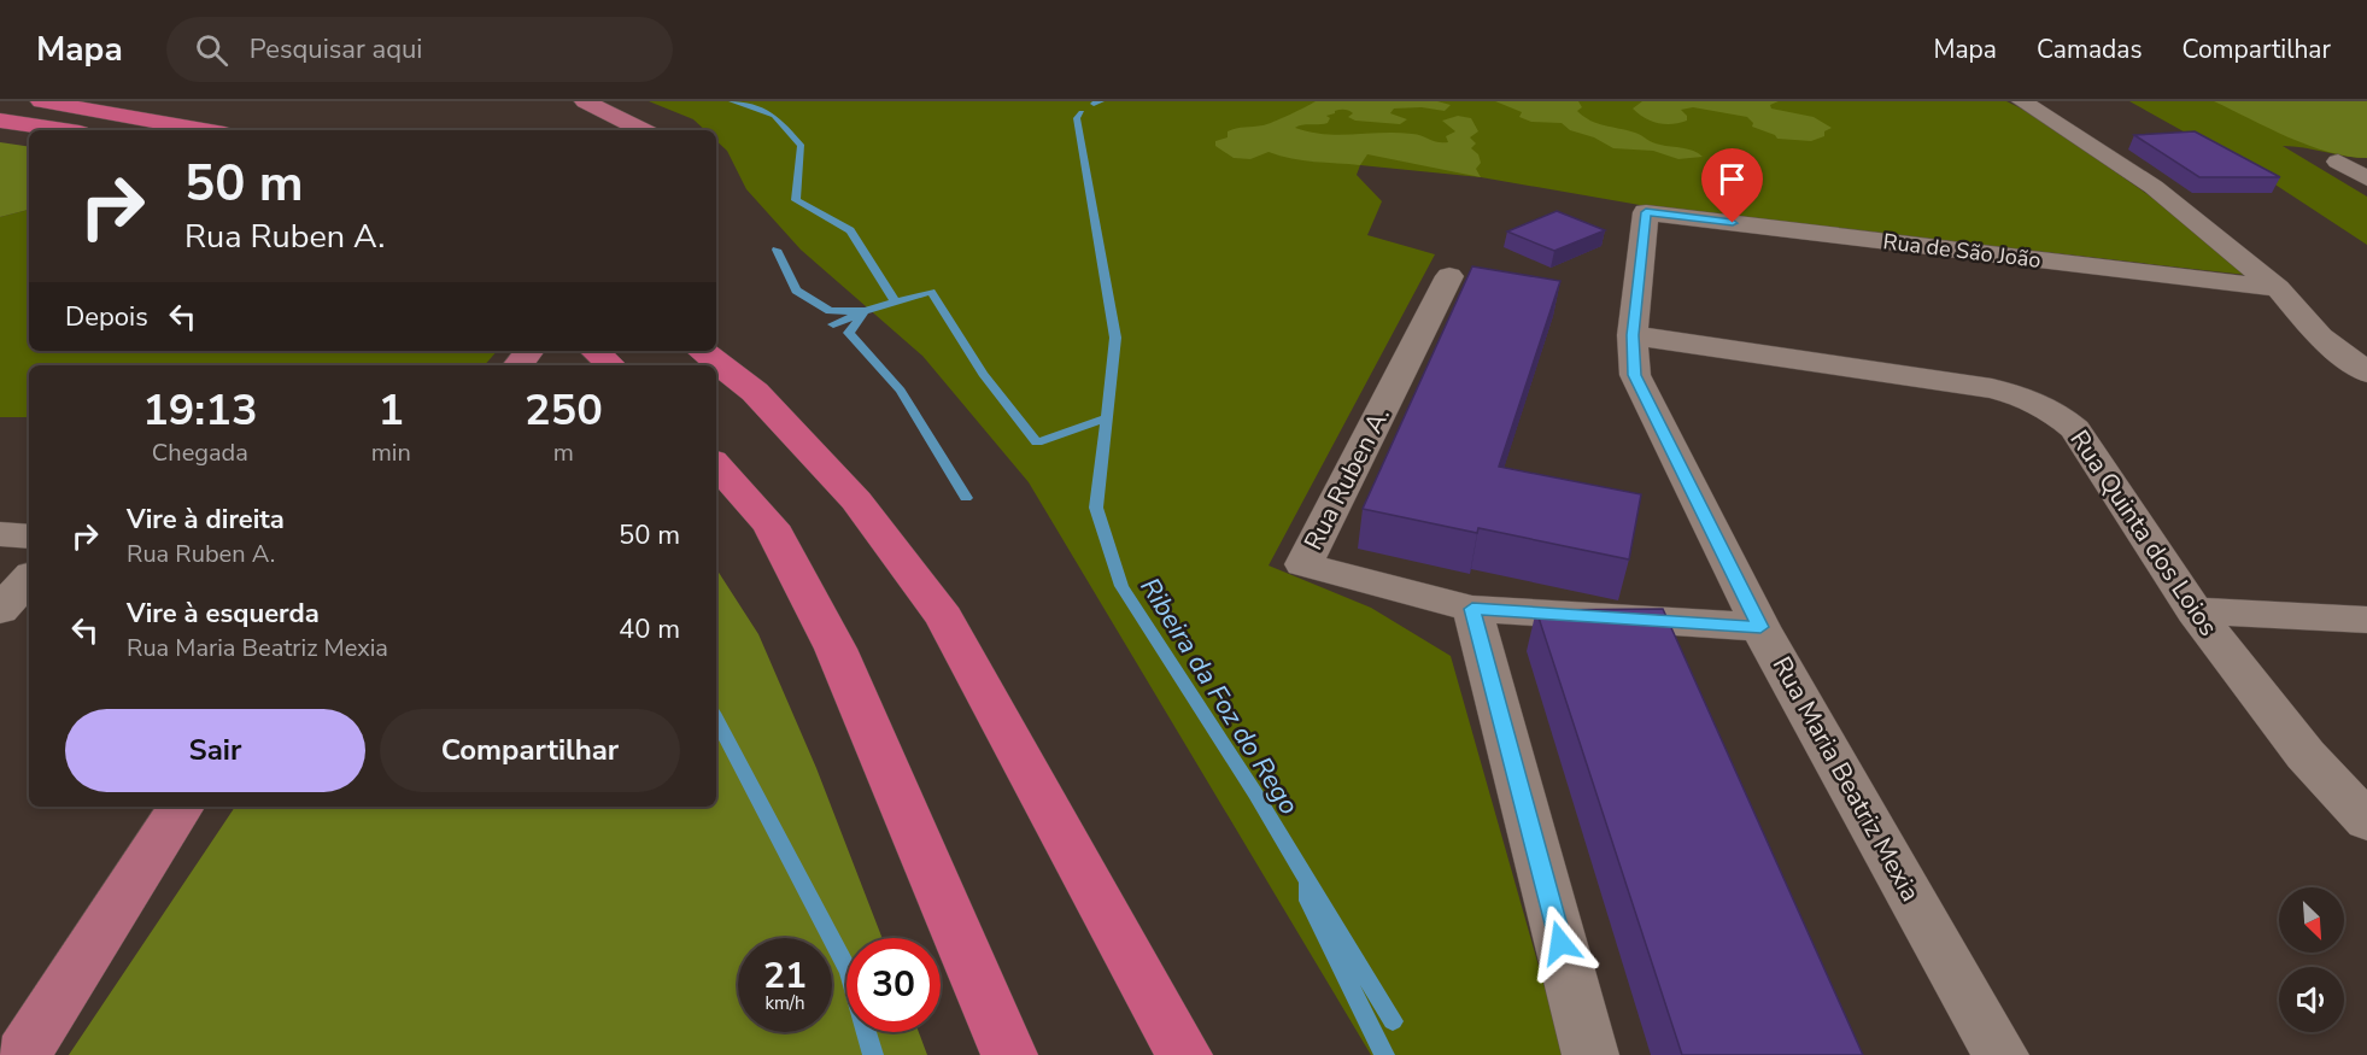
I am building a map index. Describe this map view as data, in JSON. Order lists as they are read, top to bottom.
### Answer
{
  "streets": {
    "street": [
      "Rua de São João",
      "Rua Ruben A.",
      "Rua Quinta dos Loios",
      "Rua Maria Beatriz Mexia"
    ]
  },
  "crossings": [
    ["Rua de São João", "Rua Maria Beatriz Mexia"],
    ["Rua Ruben A.", "Rua Maria Beatriz Mexia"],
    ["Rua Quinta dos Loios", "Rua Maria Beatriz Mexia"]
  ],
  "water": ["Ribeira da Foz do Rego"],
  "north": "bottom right",
  "page": {
    "header": "Mapa",
    "search": "Pesquisar aqui",
    "nav": ["Mapa", "Camadas", "Compartilhar"],
    "turn": ["50 m", "Rua Ruben A."],
    "then": "Depois",
    "eta": [
      "19:13",
      "Chegada",
      "1",
      "min",
      "250",
      "m"
    ],
    "list": [
      {
        "name": "Vire à direita",
        "note": "Rua Ruben A.",
        "value": "50 m"
      },
      {
        "name": "Vire à esquerda",
        "note": "Rua Maria Beatriz Mexia",
        "value": "40 m"
      }
    ],
    "buttons": ["Sair", "Compartilhar"],
    "speed": "21 km/h",
    "limit": "30"
  }
}
